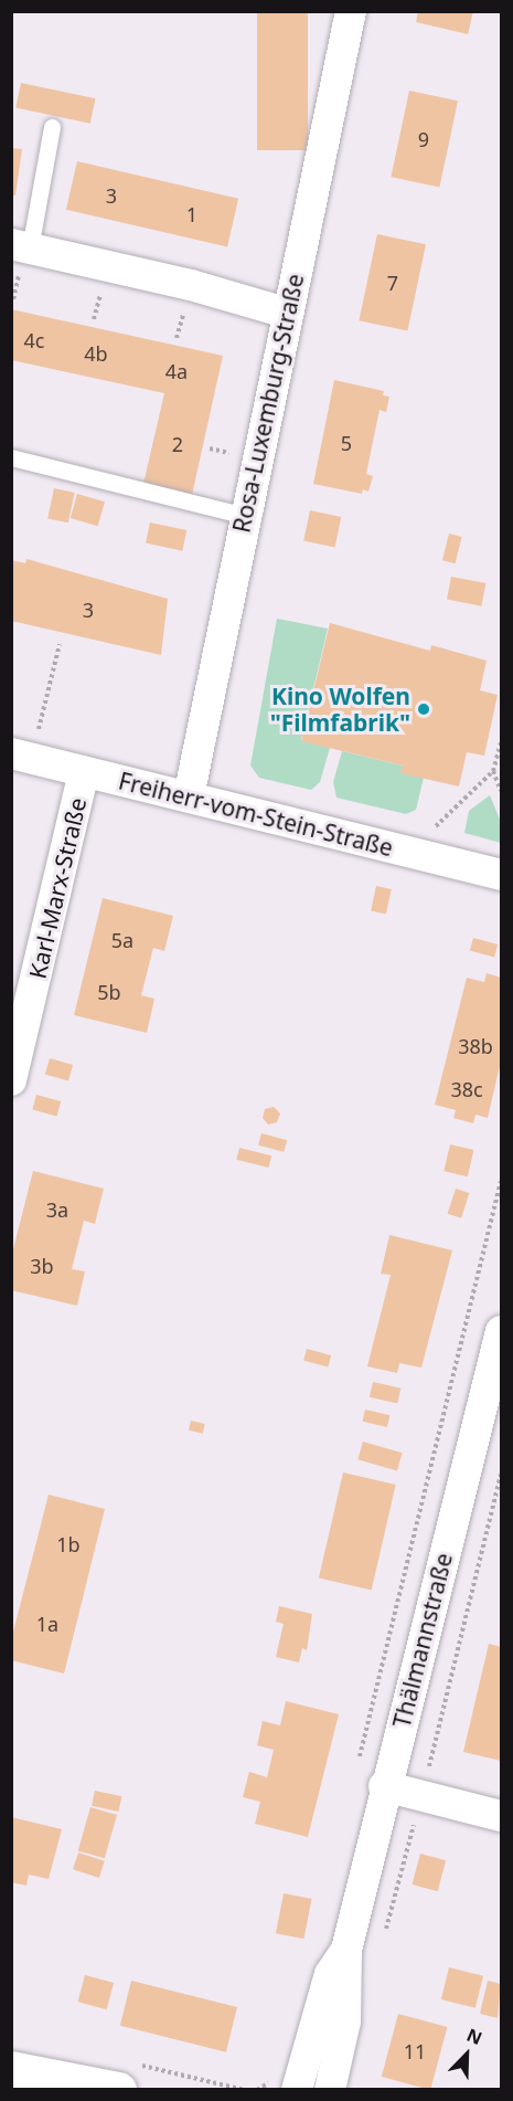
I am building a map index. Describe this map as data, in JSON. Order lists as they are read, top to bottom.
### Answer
{
  "streets": {
    "street": [
      "Rosa-Luxemburg-Straße",
      "Freiherr-vom-Stein-Straße",
      "Karl-Marx-Straße",
      "Thälmannstraße"
    ]
  },
  "crossings": [
    ["Rosa-Luxemburg-Straße", "Freiherr-vom-Stein-Straße"],
    ["Freiherr-vom-Stein-Straße", "Karl-Marx-Straße"]
  ],
  "places": ["Kino Wolfen \"Filmfabrik\""],
  "house_numbers": [
    "9",
    "3",
    "1",
    "7",
    "4c",
    "4b",
    "4a",
    "5",
    "2",
    "3",
    "5a",
    "5b",
    "38b",
    "38c",
    "3a",
    "3b",
    "1b",
    "1a",
    "11"
  ],
  "north": "top right"
}
